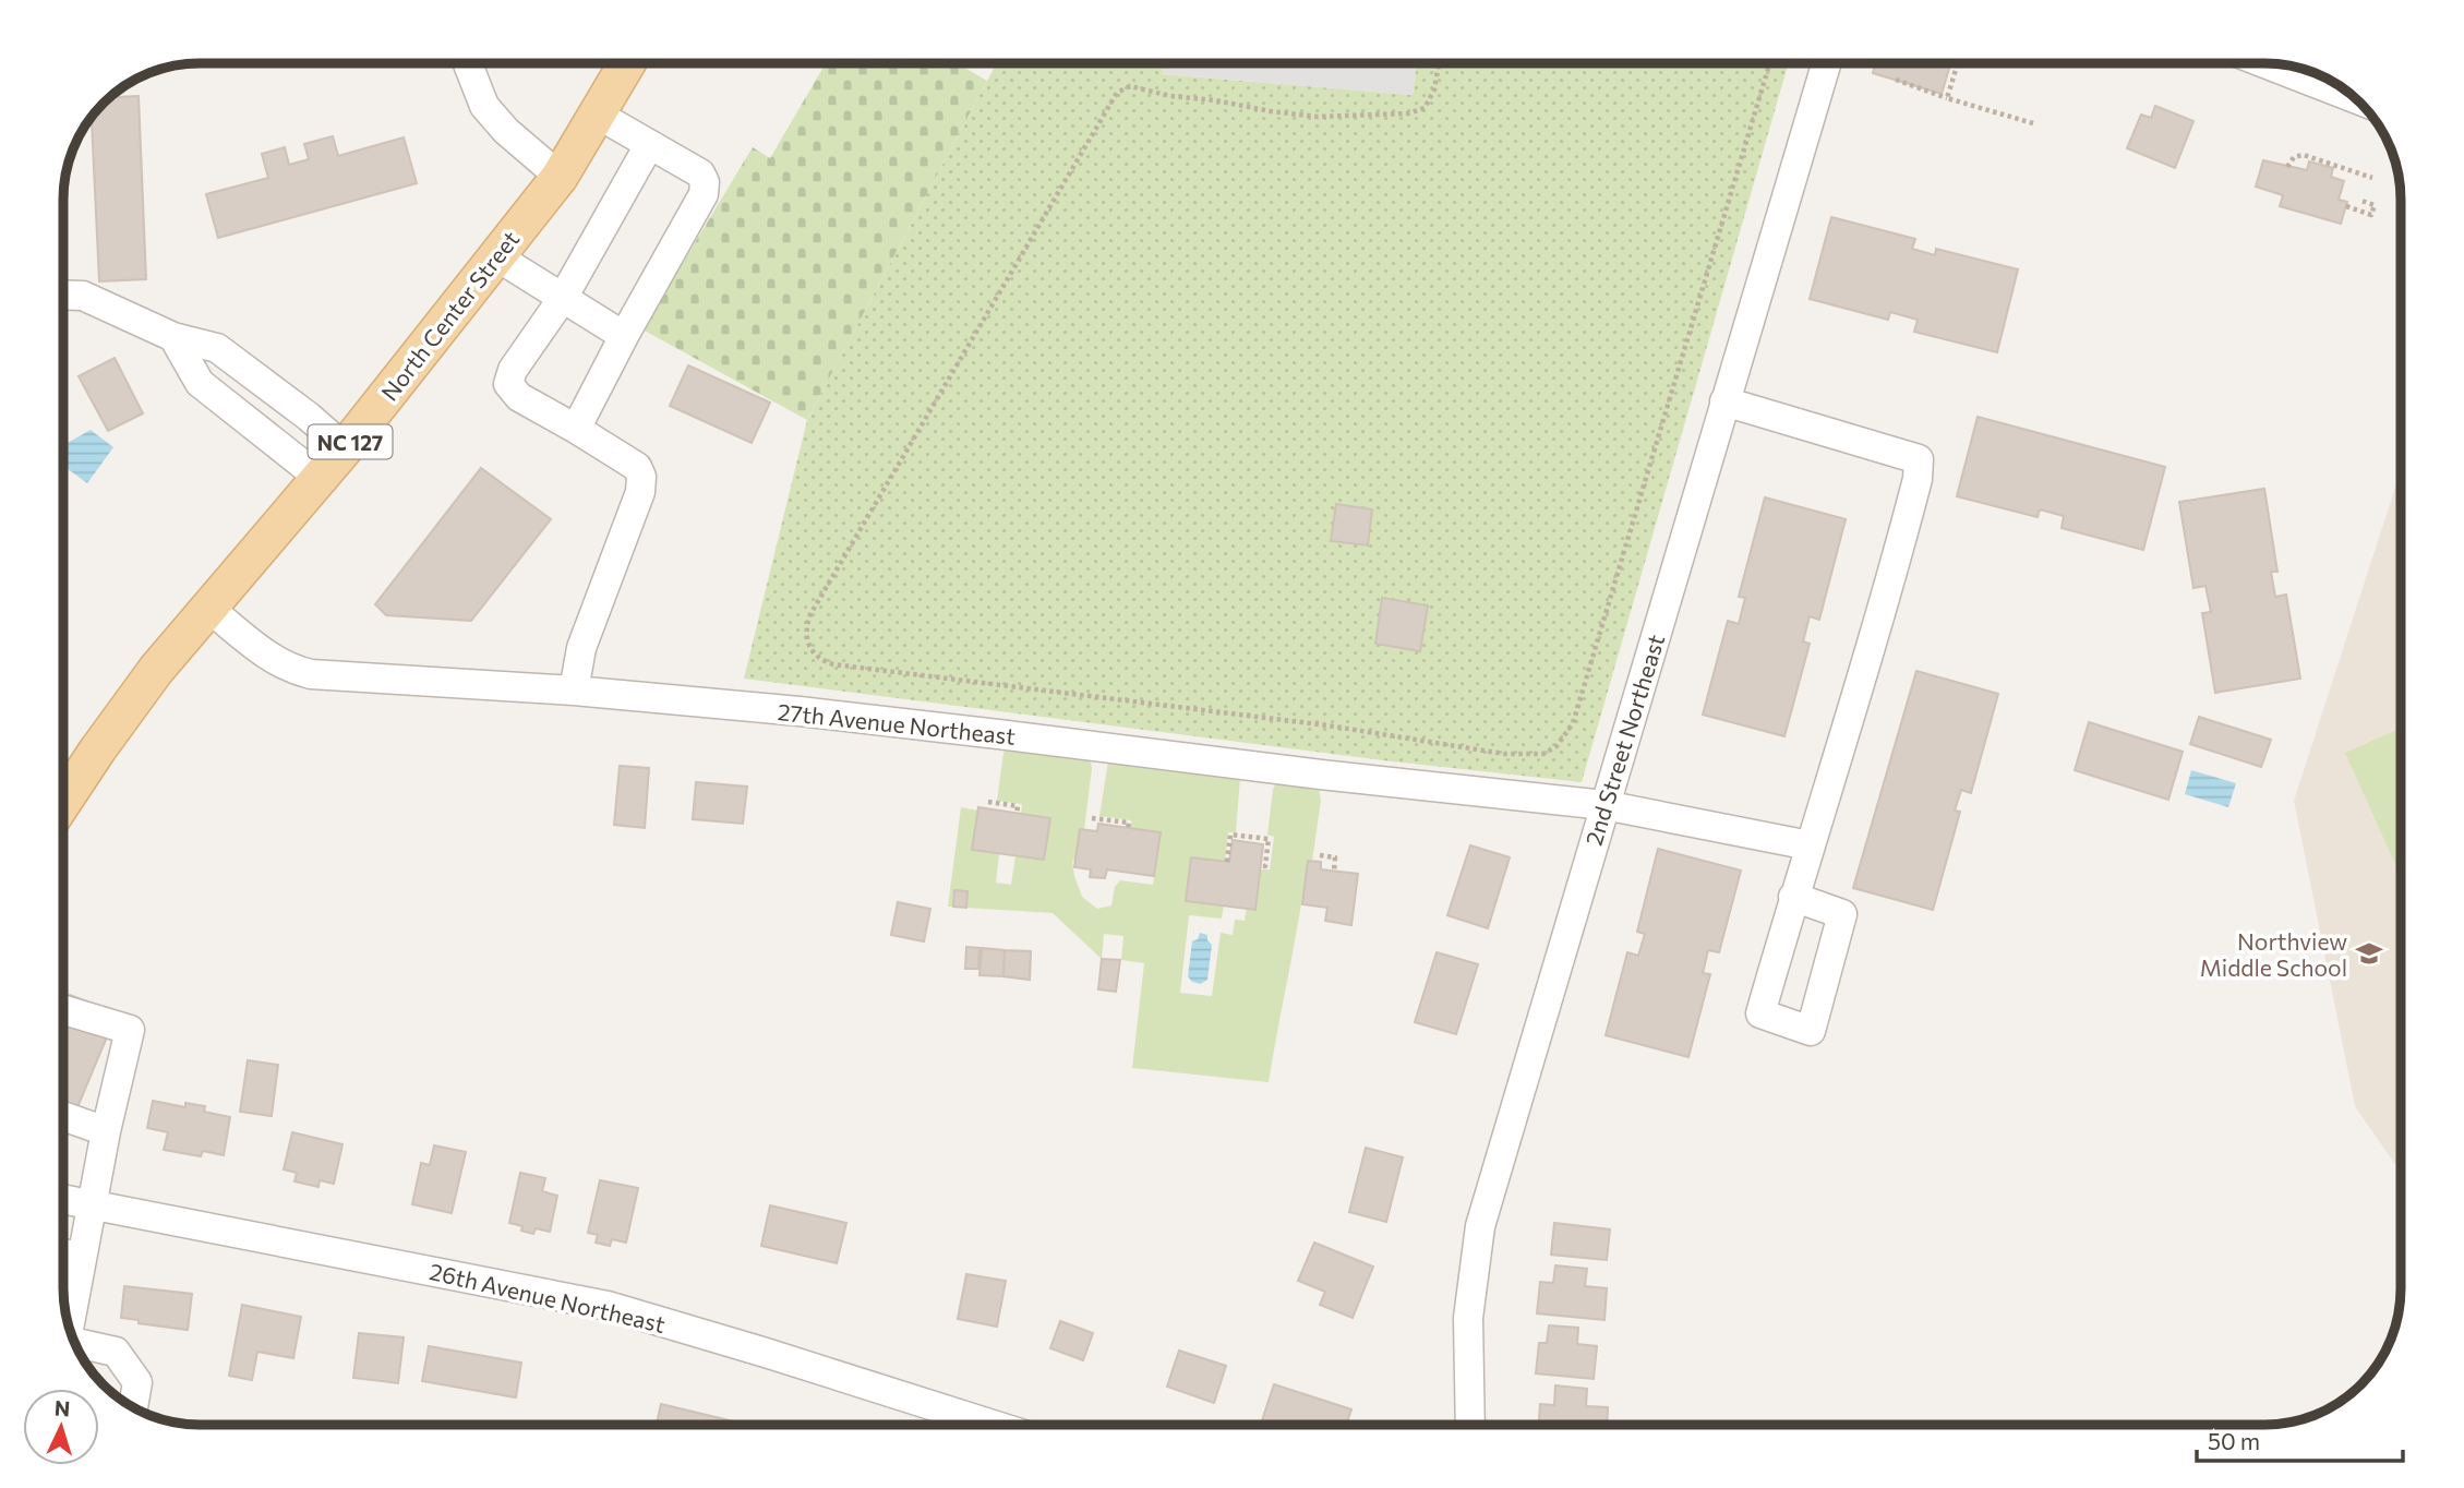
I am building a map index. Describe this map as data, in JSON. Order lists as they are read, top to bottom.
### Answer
{
  "streets": {
    "main road": ["North Center Street", "NC 127"],
    "street": ["27th Avenue Northeast", "2nd Street Northeast", "26th Avenue Northeast"]
  },
  "crossings": [
    ["North Center Street", "27th Avenue Northeast"],
    ["27th Avenue Northeast", "2nd Street Northeast"]
  ],
  "places": {
    "school or university": ["Northview Middle School"]
  },
  "scale_bar": "50 m",
  "north": "top"
}
